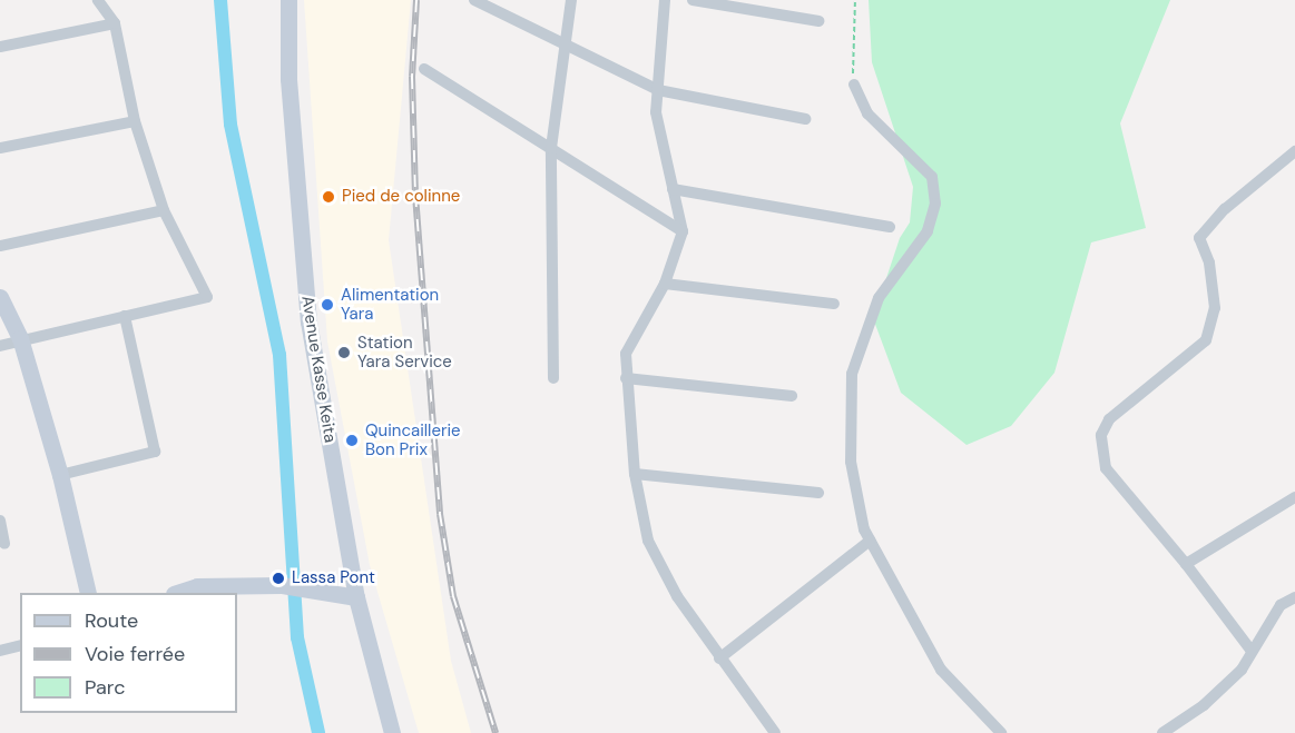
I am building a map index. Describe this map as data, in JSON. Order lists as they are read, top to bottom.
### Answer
{
  "streets": {
    "main road": ["Avenue Kasse Keita"]
  },
  "places": [
    "Pied de colinne",
    "Alimentation Yara",
    "Station Yara Service",
    "Quincaillerie Bon Prix",
    "Lassa Pont"
  ],
  "legend": ["Route", "Voie ferrée", "Parc"]
}
